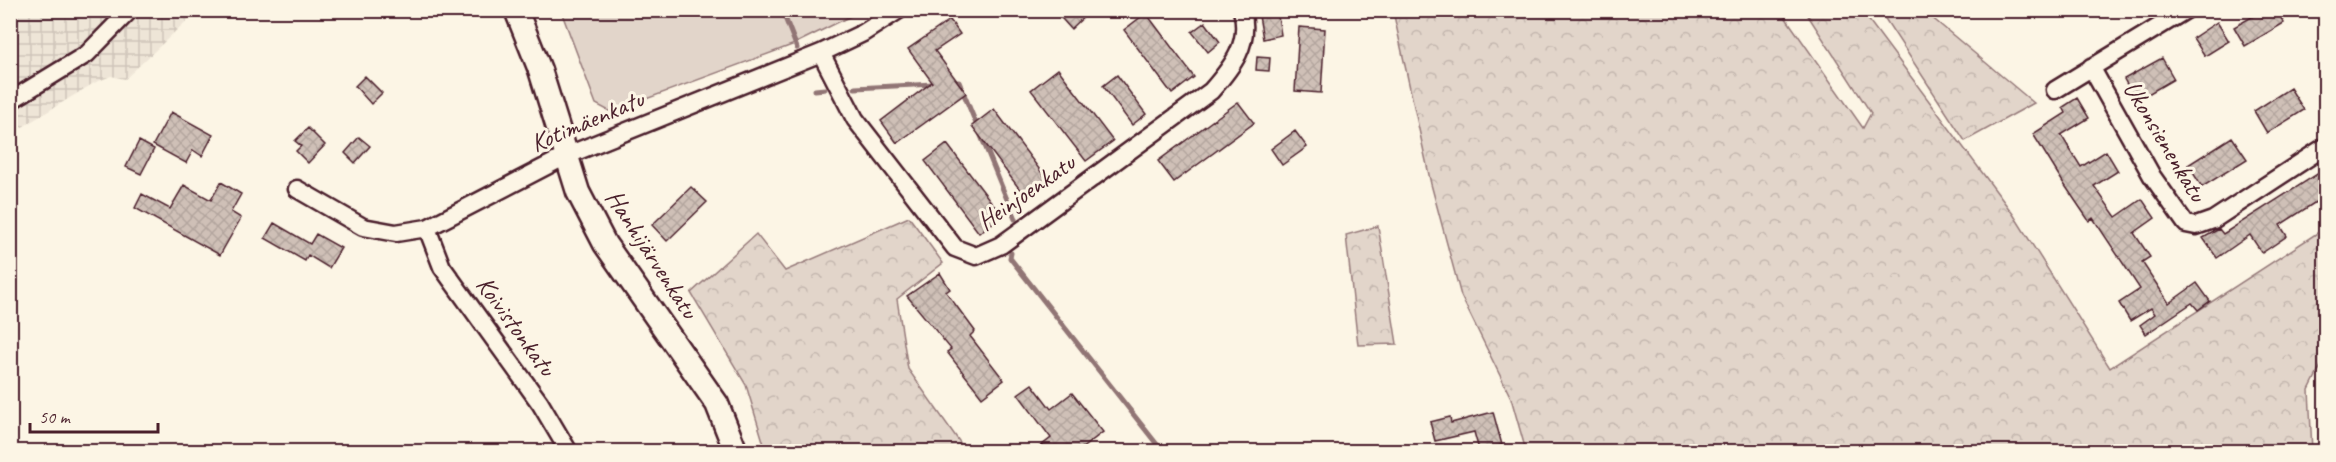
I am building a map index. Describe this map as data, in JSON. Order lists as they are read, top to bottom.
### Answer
{
  "streets": {
    "street": [
      "Kotimäenkatu",
      "Ukonsienenkatu",
      "Heinjoenkatu",
      "Hanhijärvenkatu",
      "Koivistonkatu"
    ]
  },
  "crossings": [
    ["Kotimäenkatu", "Heinjoenkatu"],
    ["Kotimäenkatu", "Hanhijärvenkatu"],
    ["Kotimäenkatu", "Koivistonkatu"]
  ],
  "scale_bar": "50 m"
}
